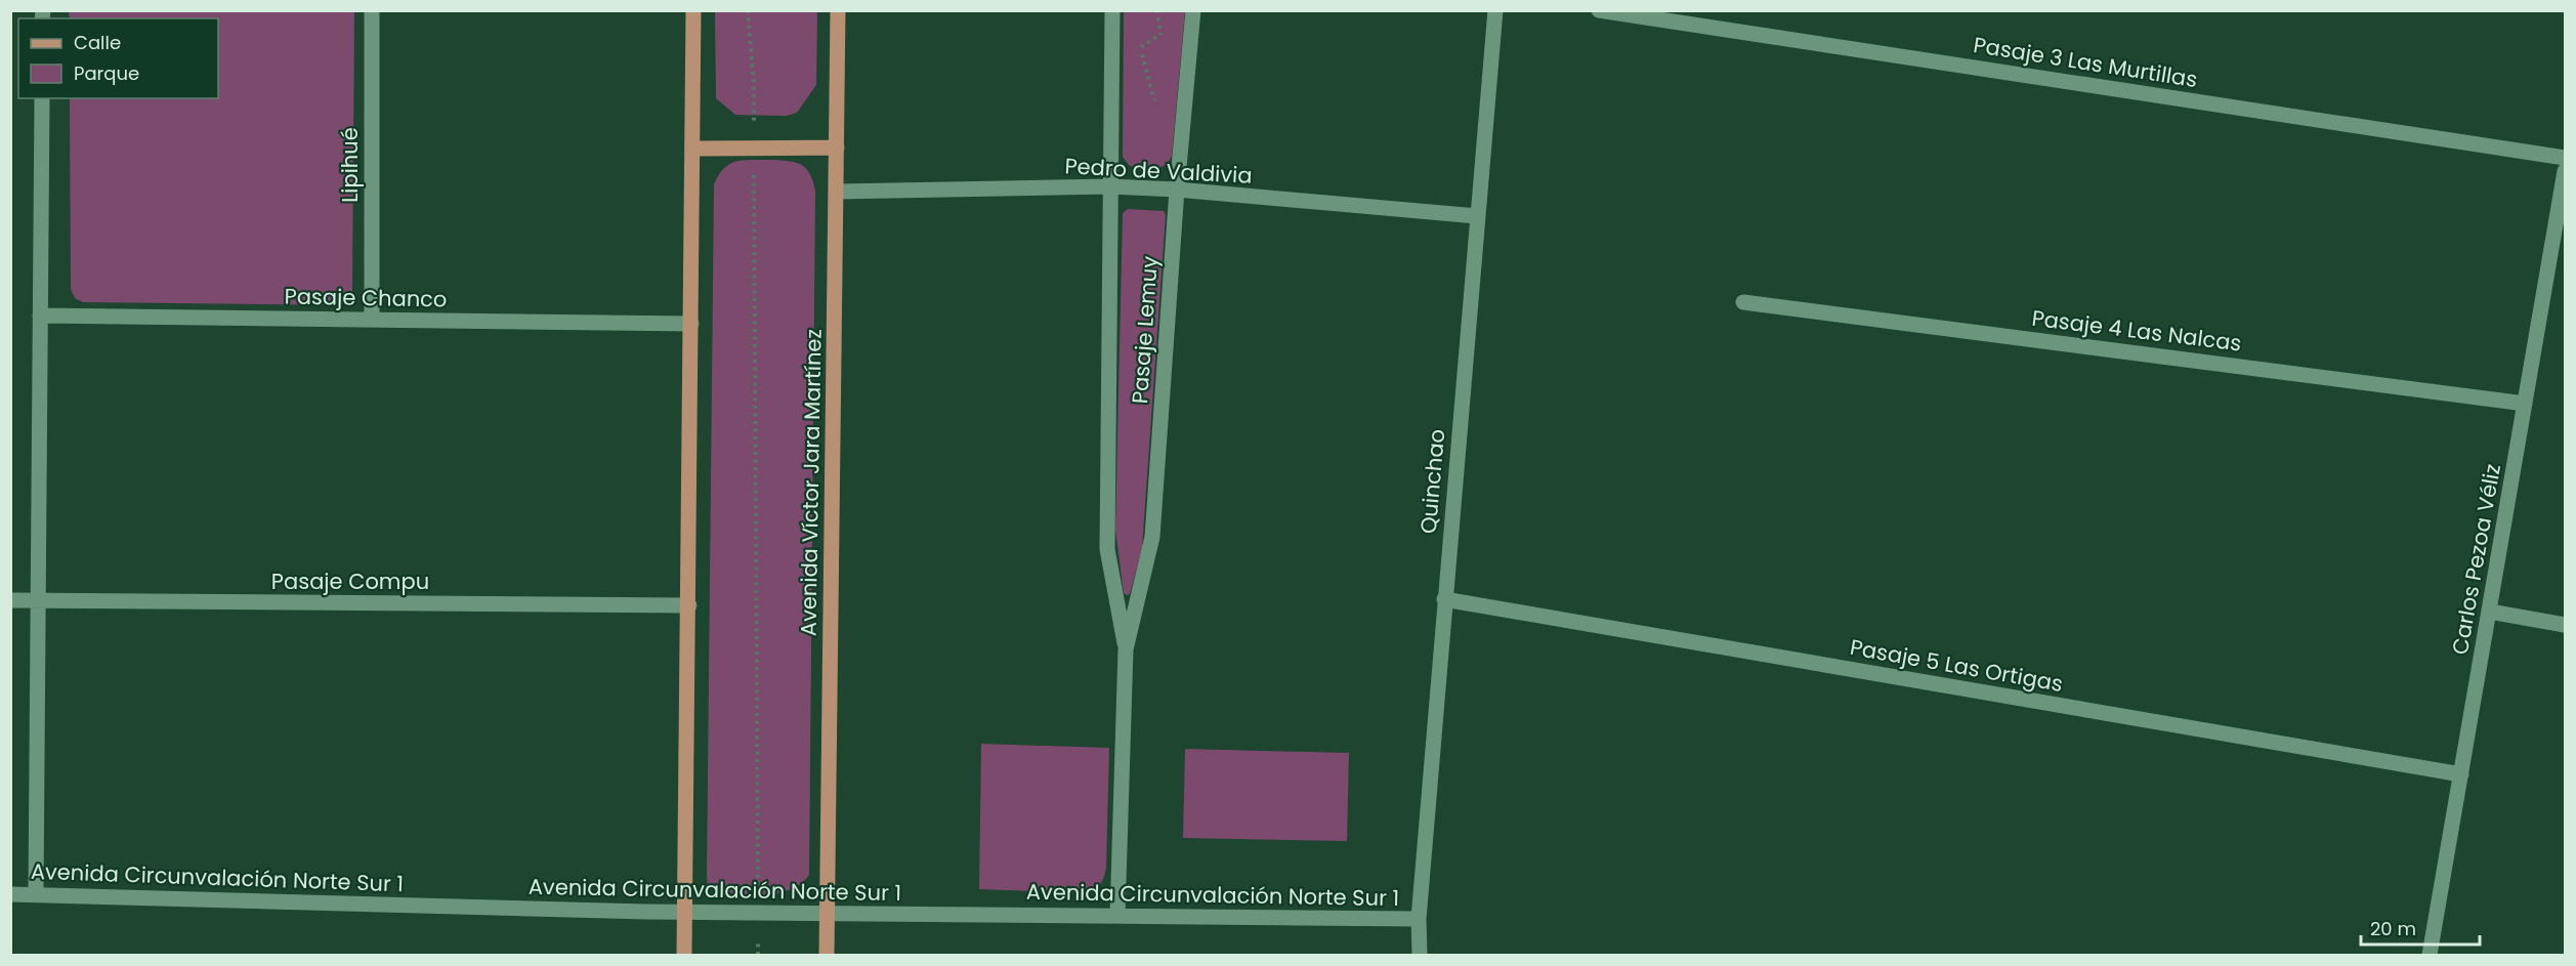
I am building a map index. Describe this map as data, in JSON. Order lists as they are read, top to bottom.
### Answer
{
  "streets": {
    "main road": ["Avenida Víctor Jara Martínez"],
    "street": [
      "Pasaje 3 Las Murtillas",
      "Lipihué",
      "Pedro de Valdivia",
      "Pasaje Chanco",
      "Pasaje Lemuy",
      "Pasaje 4 Las Nalcas",
      "Quinchao",
      "Carlos Pezoa Véliz",
      "Pasaje Compu",
      "Pasaje 5 Las Ortigas",
      "Avenida Circunvalación Norte Sur 1"
    ]
  },
  "crossings": [
    ["Lipihué", "Pasaje Chanco"],
    ["Pedro de Valdivia", "Pasaje Lemuy"],
    ["Pedro de Valdivia", "Quinchao"],
    ["Pedro de Valdivia", "Avenida Víctor Jara Martínez"],
    ["Pasaje Lemuy", "Avenida Circunvalación Norte Sur 1"],
    ["Pasaje 4 Las Nalcas", "Carlos Pezoa Véliz"],
    ["Quinchao", "Pasaje 5 Las Ortigas"],
    ["Quinchao", "Avenida Circunvalación Norte Sur 1"],
    ["Avenida Víctor Jara Martínez", "Avenida Circunvalación Norte Sur 1"],
    ["Carlos Pezoa Véliz", "Pasaje 5 Las Ortigas"]
  ],
  "legend": ["Calle", "Parque"],
  "scale_bar": "20 m"
}
